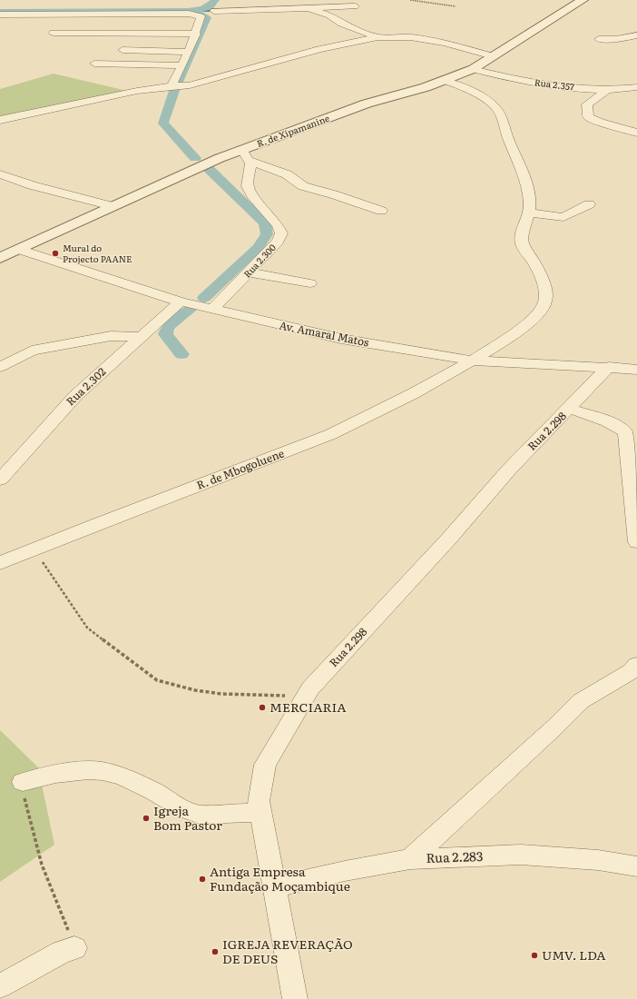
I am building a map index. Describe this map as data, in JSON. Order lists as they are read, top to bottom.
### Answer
{
  "streets": {
    "street": [
      "Rua 2.357",
      "R. de Xipamanine",
      "Rua 2.300",
      "Av. Amaral Matos",
      "Rua 2.302",
      "Rua 2.298",
      "R. de Mbogoluene",
      "Rua 2.283"
    ]
  },
  "crossings": [
    ["Rua 2.357", "R. de Xipamanine"],
    ["R. de Xipamanine", "Rua 2.300"],
    ["R. de Xipamanine", "Av. Amaral Matos"],
    ["Rua 2.300", "Av. Amaral Matos"],
    ["Av. Amaral Matos", "Rua 2.302"],
    ["Av. Amaral Matos", "Rua 2.298"],
    ["Av. Amaral Matos", "R. de Mbogoluene"],
    ["Rua 2.298", "Rua 2.283"]
  ],
  "places": [
    "Mural do Projecto PAANE",
    "MERCIARIA",
    "Igreja Bom Pastor",
    "Antiga Empresa Fundação Moçambique",
    "IGREJA REVERAÇÃO DE DEUS",
    "UMV. LDA"
  ]
}
